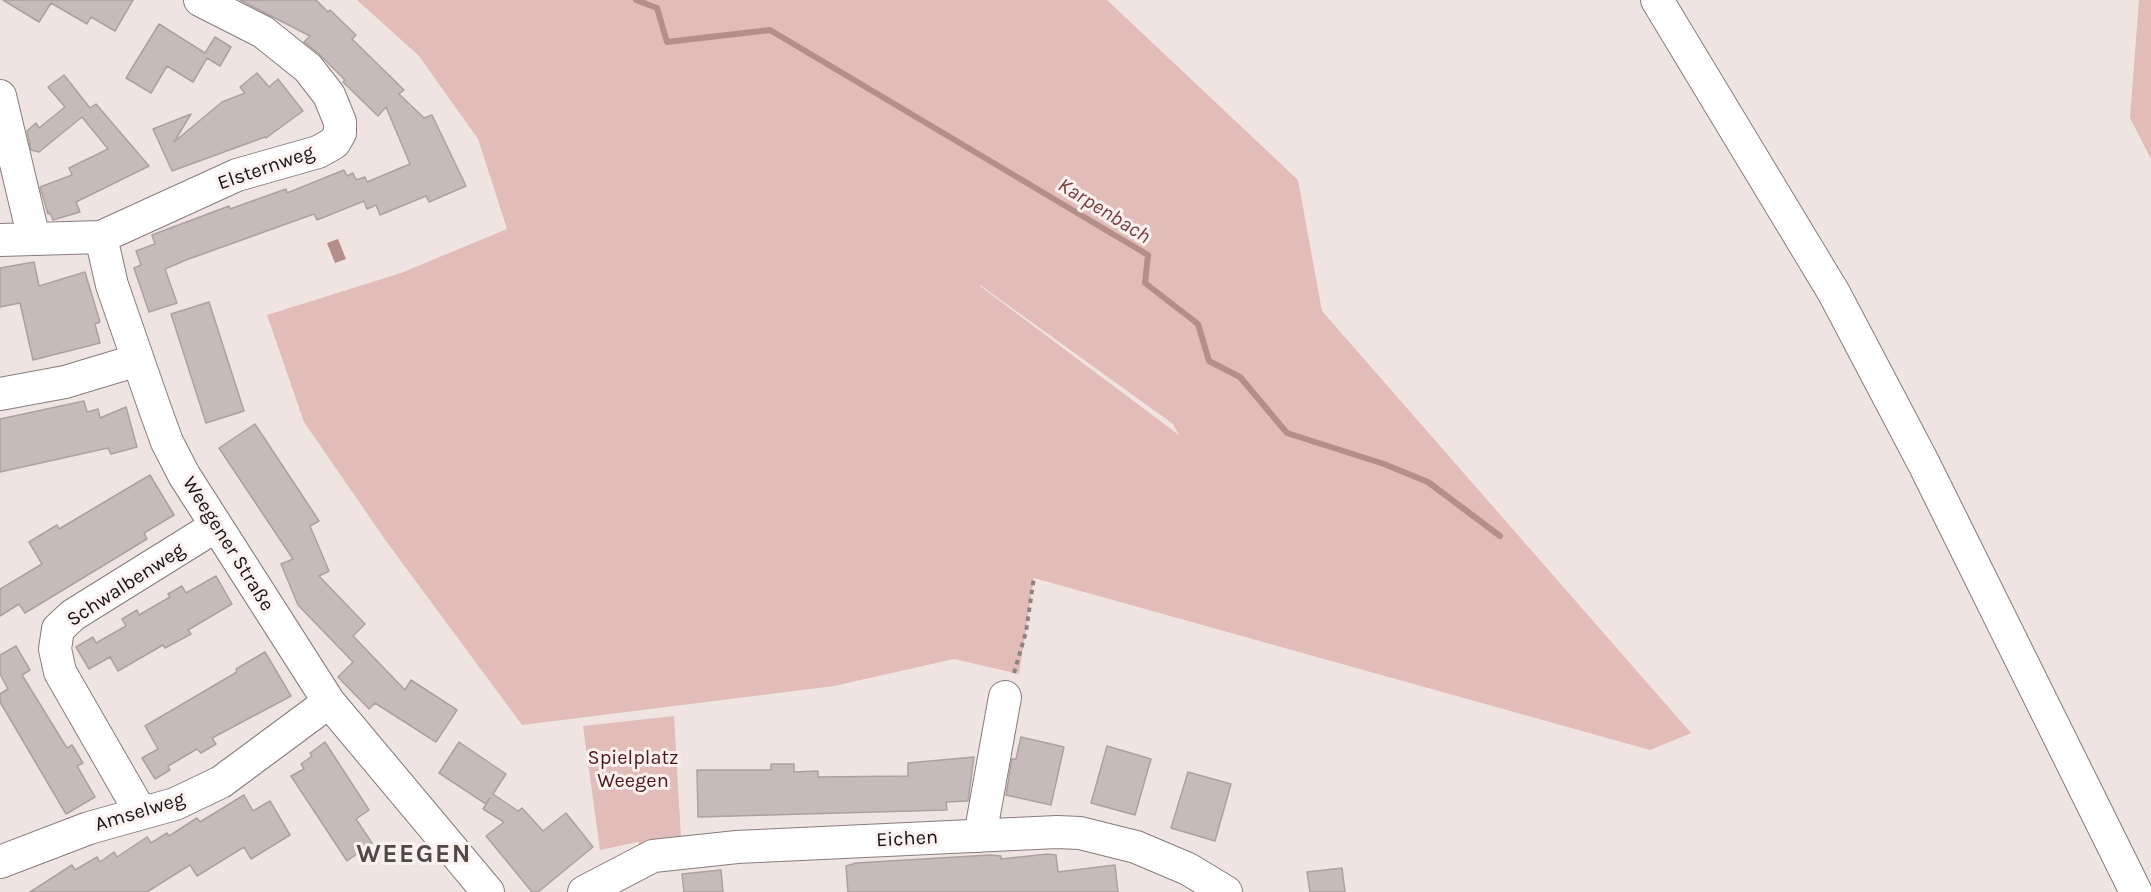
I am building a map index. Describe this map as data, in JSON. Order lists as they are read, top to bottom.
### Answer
{
  "streets": {
    "street": [
      "Elsternweg",
      "Weegener Straße",
      "Schwalbenweg",
      "Amselweg",
      "Eichen"
    ]
  },
  "crossings": [
    ["Elsternweg", "Weegener Straße"],
    ["Weegener Straße", "Schwalbenweg"],
    ["Weegener Straße", "Amselweg"],
    ["Schwalbenweg", "Amselweg"]
  ],
  "districts": ["WEEGEN"],
  "water": ["Karpenbach"],
  "parks": ["Spielplatz Weegen"]
}
